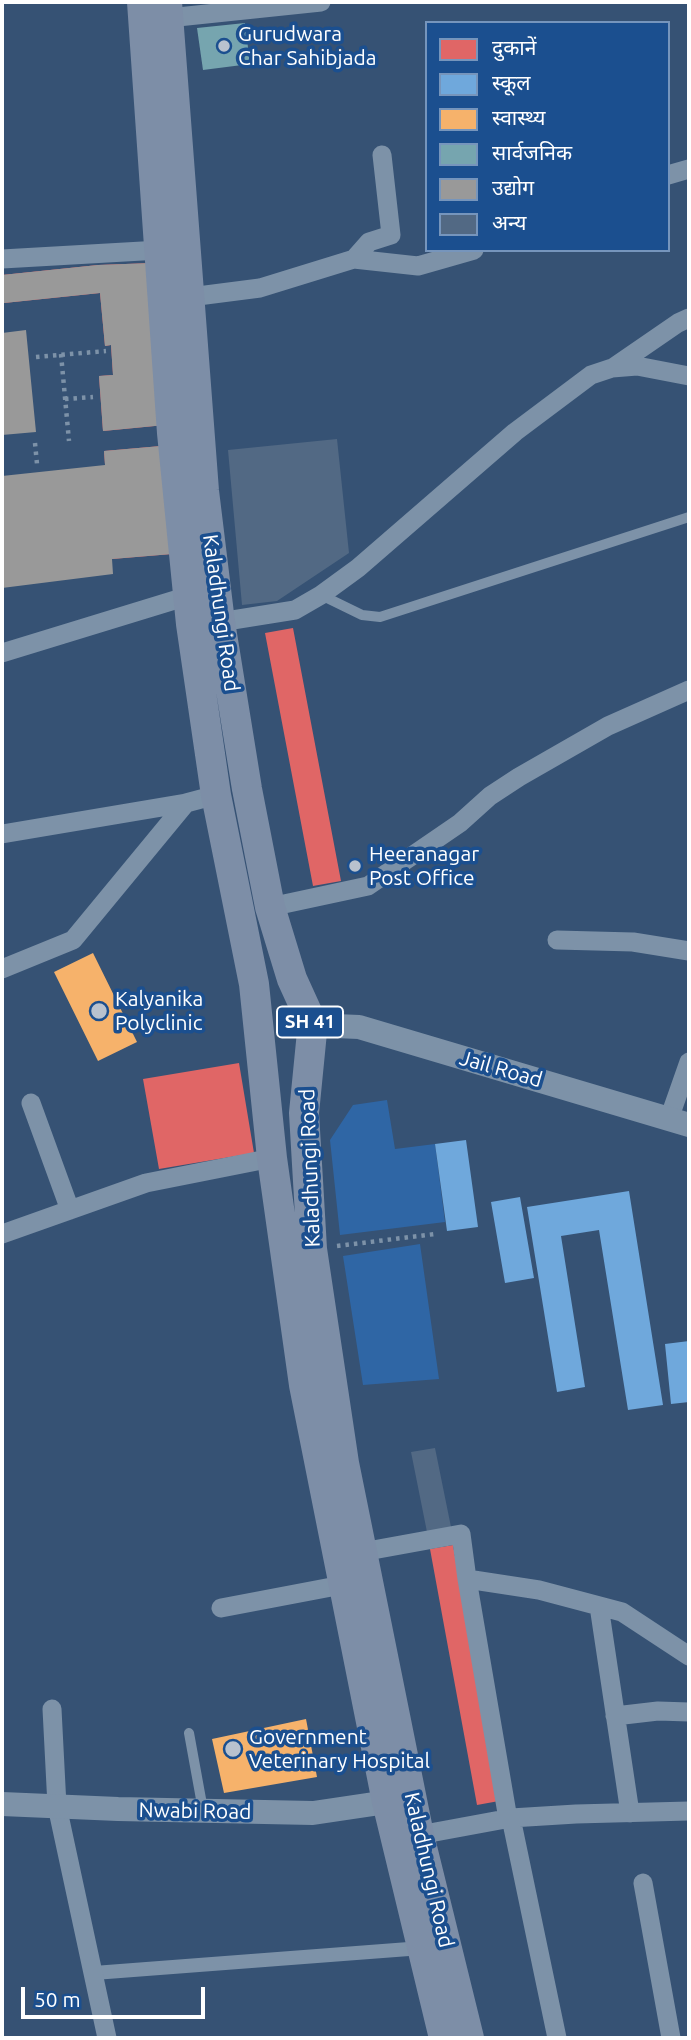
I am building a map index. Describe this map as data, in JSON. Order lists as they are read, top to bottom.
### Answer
{
  "streets": {
    "main road": ["Kaladhungi Road", "SH 41"],
    "street": ["Jail Road", "Nwabi Road"]
  },
  "crossings": [
    ["Kaladhungi Road", "Jail Road"],
    ["Kaladhungi Road", "Nwabi Road"]
  ],
  "places": [
    "Gurudwara Char Sahibjada",
    "Heeranagar Post Office",
    "Kalyanika Polyclinic",
    "Government Veterinary Hospital"
  ],
  "legend": [
    "दुकानें",
    "स्कूल",
    "स्वास्थ्य",
    "सार्वजनिक",
    "उद्योग",
    "अन्य"
  ],
  "scale_bar": "50 m"
}
